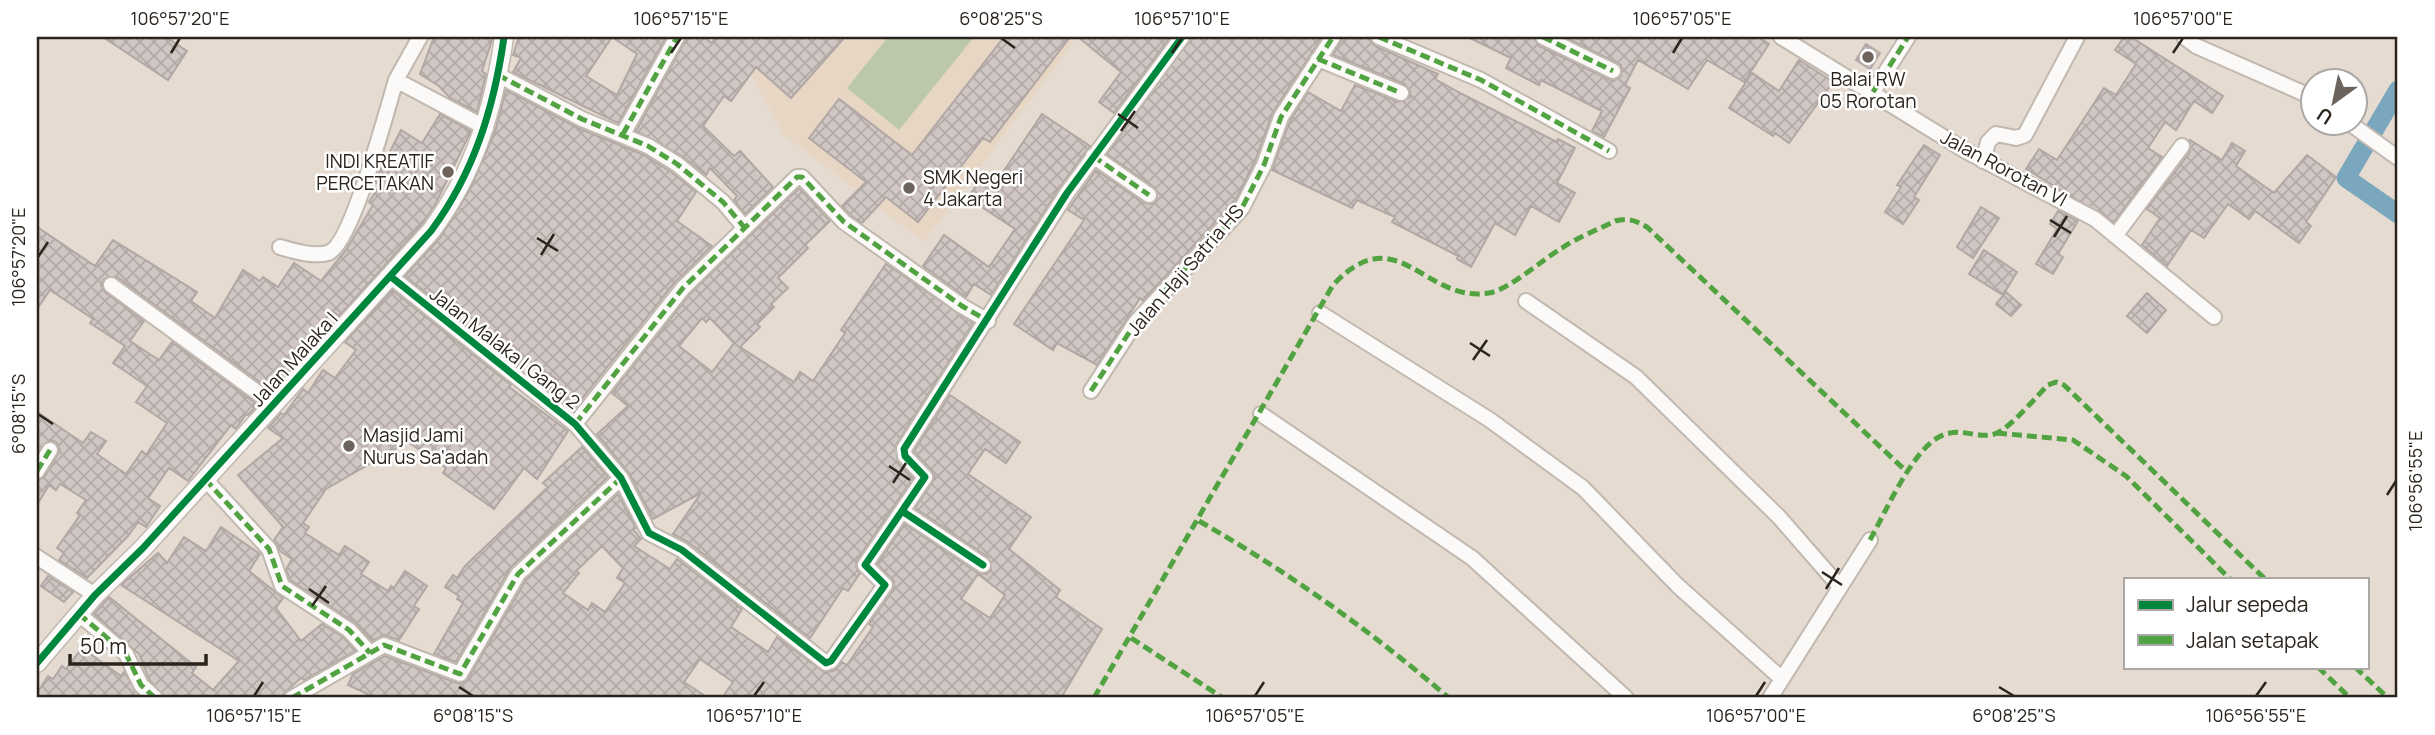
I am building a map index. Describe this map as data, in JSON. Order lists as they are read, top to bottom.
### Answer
{
  "streets": {
    "street": [
      "Jalan Rorotan VI",
      "Jalan Haji Satria HS",
      "Jalan Malaka I Gang 2",
      "Jalan Malaka I"
    ]
  },
  "crossings": [
    ["Jalan Malaka I Gang 2", "Jalan Malaka I"]
  ],
  "places": [
    "Balai RW 05 Rorotan",
    "INDI KREATIF PERCETAKAN",
    "SMK Negeri 4 Jakarta",
    "Masjid Jami Nurus Sa'adah"
  ],
  "legend": ["Jalur sepeda", "Jalan setapak"],
  "scale_bar": "50 m",
  "north": "bottom left",
  "coordinates": [
    "106°57'20\"E",
    "106°57'15\"E",
    "6°08'25\"S",
    "106°57'10\"E",
    "106°57'05\"E",
    "106°57'00\"E",
    "6°08'15\"S",
    "106°56'55\"E"
  ]
}
